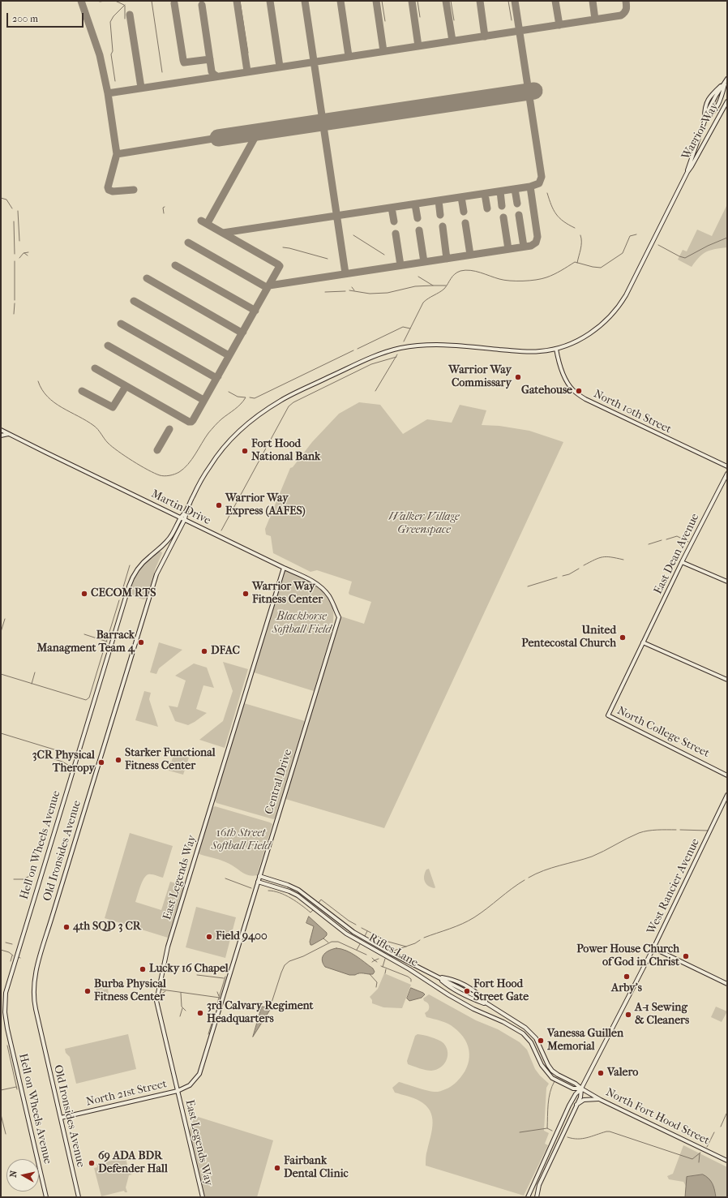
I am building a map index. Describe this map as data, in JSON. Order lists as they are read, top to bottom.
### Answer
{
  "streets": {
    "street": [
      "Warrior Way",
      "North 10th Street",
      "Martin Drive",
      "East Dean Avenue",
      "North College Street",
      "Central Drive",
      "Hell on Wheels Avenue",
      "Old Ironsides Avenue",
      "East Legends Way",
      "West Rancier Avenue",
      "Rifles Lane",
      "North 21st Street",
      "North Fort Hood Street"
    ]
  },
  "crossings": [
    ["Martin Drive", "Central Drive"],
    ["Martin Drive", "Hell on Wheels Avenue"],
    ["Martin Drive", "Old Ironsides Avenue"],
    ["Martin Drive", "East Legends Way"],
    ["East Dean Avenue", "North College Street"],
    ["Central Drive", "East Legends Way"],
    ["Central Drive", "Rifles Lane"],
    ["Central Drive", "North 21st Street"],
    ["Old Ironsides Avenue", "North 21st Street"],
    ["East Legends Way", "North 21st Street"],
    ["West Rancier Avenue", "North Fort Hood Street"],
    ["Rifles Lane", "North Fort Hood Street"]
  ],
  "parks": ["Walker Village Greenspace", "Blackhorse Softball Field", "16th Street Softball Field"],
  "places": [
    "Warrior Way Commissary",
    "Gatehouse",
    "Fort Hood National Bank",
    "Warrior Way Express (AAFES)",
    "CECOM RTS",
    "Warrior Way Fitness Center",
    "United Pentecostal Church",
    "Barrack Managment Team 4",
    "DFAC",
    "Starker Functional Fitness Center",
    "3CR Physical Theropy",
    "4th SQD 3 CR",
    "Field 9400",
    "Power House Church of God in Christ",
    "Lucky 16 Chapel",
    "Arby's",
    "Burba Physical Fitness Center",
    "Fort Hood Street Gate",
    "3rd Calvary Regiment Headquarters",
    "A-1 Sewing & Cleaners",
    "Vanessa Guillen Memorial",
    "Valero",
    "69 ADA BDR Defender Hall",
    "Fairbank Dental Clinic"
  ],
  "scale_bar": "200 m",
  "north": "left"
}
